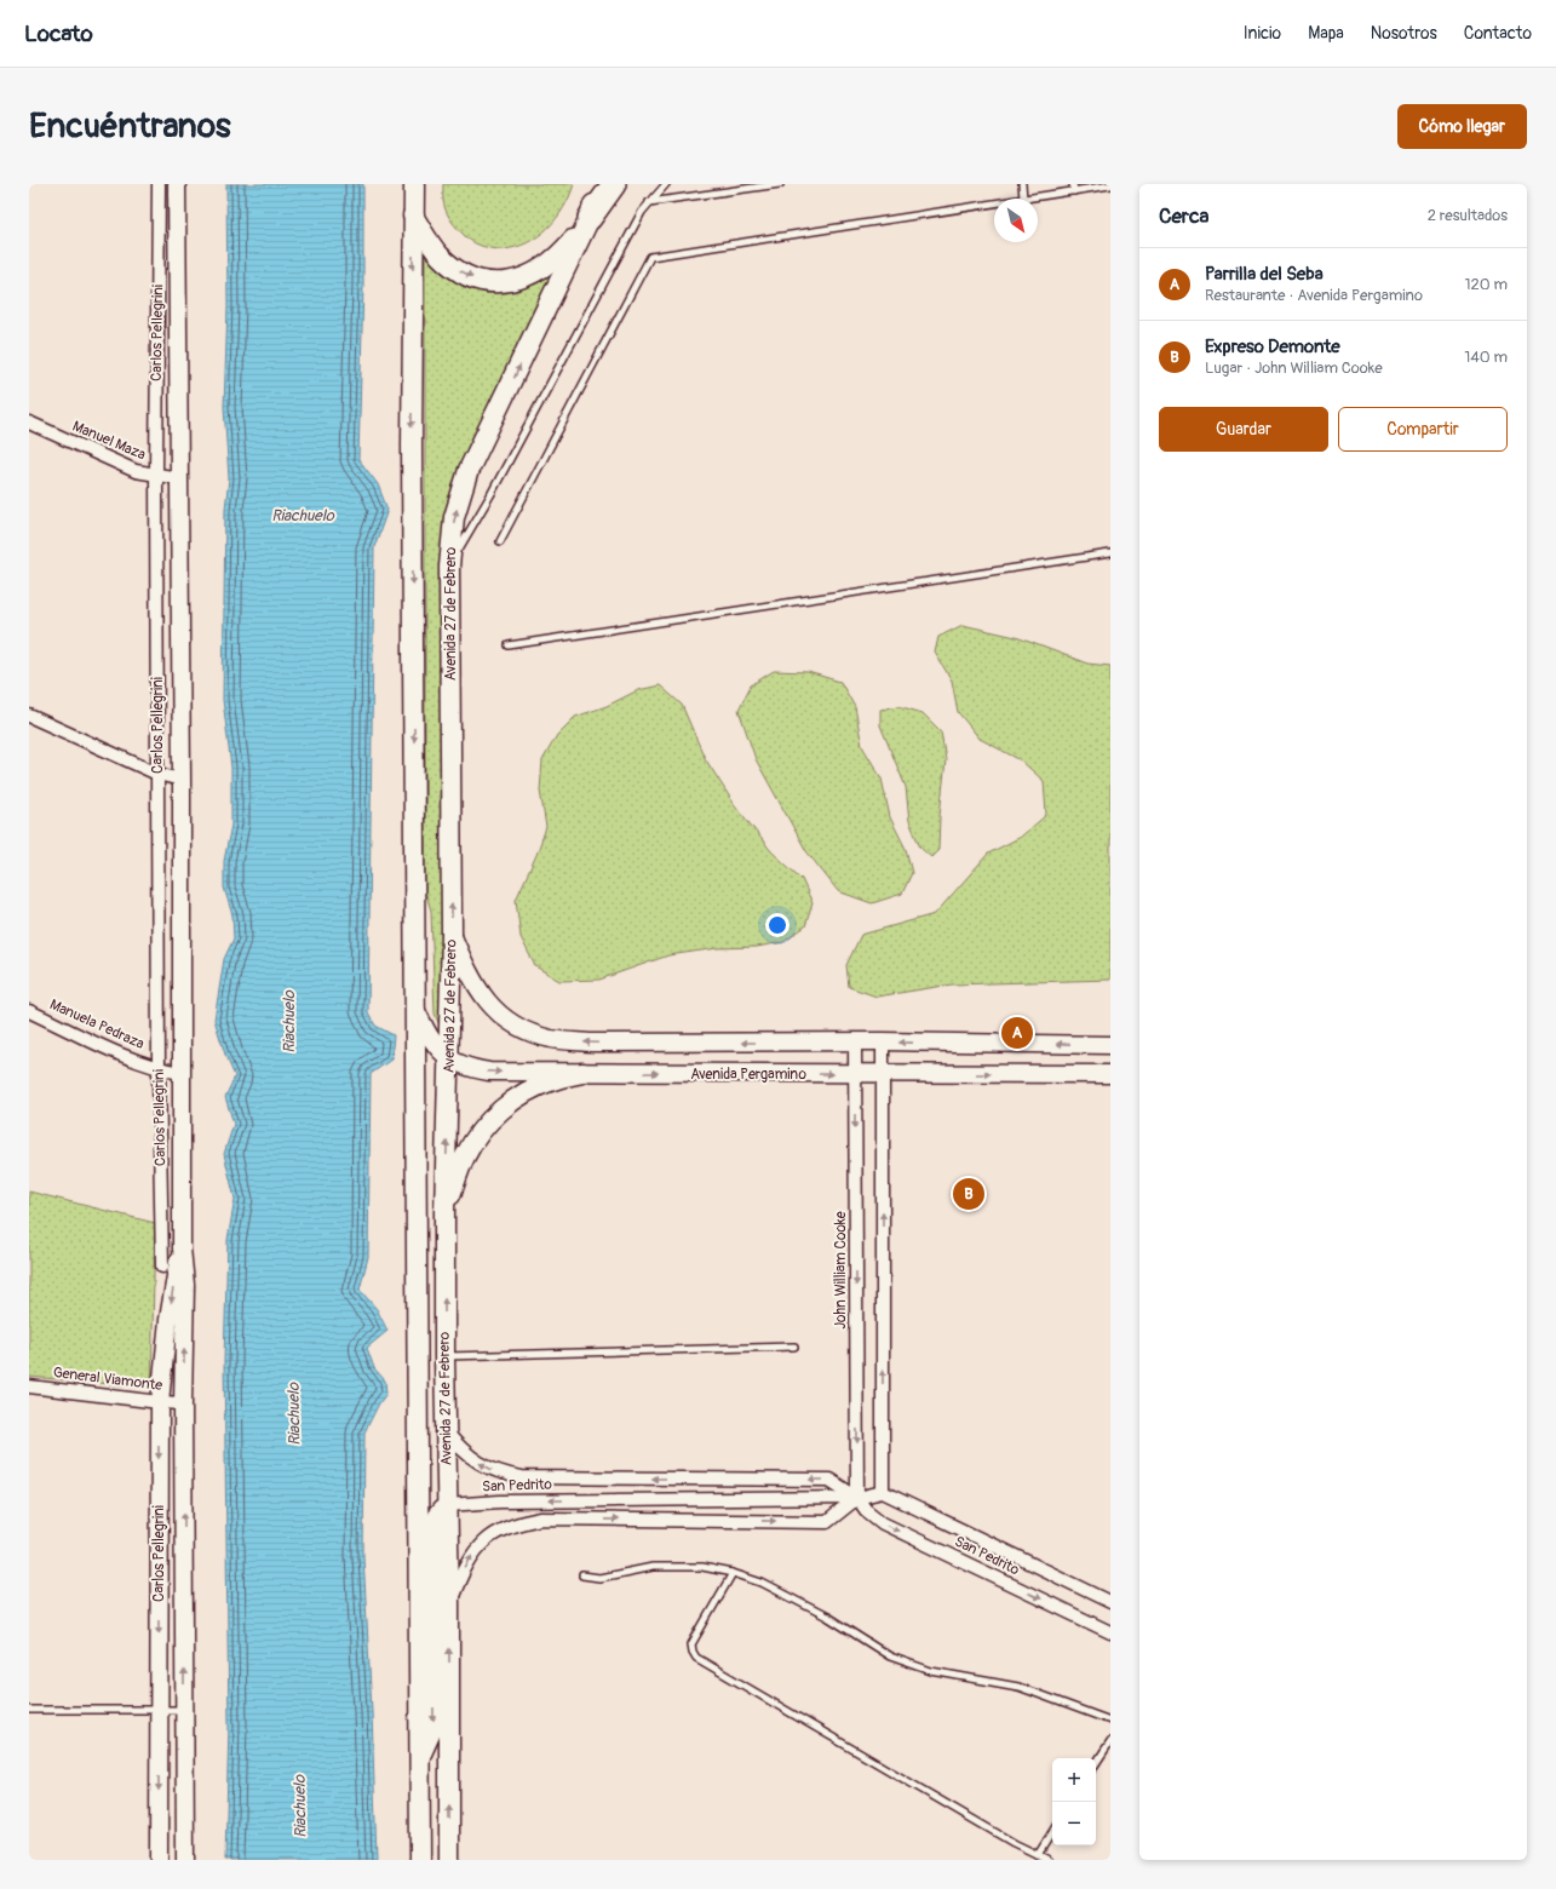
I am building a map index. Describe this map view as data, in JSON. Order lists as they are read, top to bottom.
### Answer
{
  "streets": {
    "main road": ["Carlos Pellegrini", "Avenida 27 de Febrero", "Avenida Pergamino"],
    "street": [
      "Manuel Maza",
      "Manuela Pedraza",
      "John William Cooke",
      "General Viamonte",
      "San Pedrito"
    ]
  },
  "crossings": [
    ["Carlos Pellegrini", "Manuel Maza"],
    ["Carlos Pellegrini", "Manuela Pedraza"],
    ["Carlos Pellegrini", "General Viamonte"],
    ["Avenida 27 de Febrero", "Avenida Pergamino"],
    ["Avenida 27 de Febrero", "San Pedrito"],
    ["Avenida Pergamino", "John William Cooke"],
    ["John William Cooke", "San Pedrito"]
  ],
  "water": ["Riachuelo"],
  "north": "bottom right",
  "page": {
    "header": "Locato",
    "nav": [
      "Inicio",
      "Mapa",
      "Nosotros",
      "Contacto"
    ],
    "buttons": [
      "Cómo llegar",
      ["Guardar", "Compartir"]
    ],
    "title": "Encuéntranos",
    "heading": ["Cerca", "2 resultados"],
    "list": [
      {
        "mark": "A",
        "name": "Parrilla del Seba",
        "note": "Restaurante · Avenida Pergamino",
        "value": "120 m"
      },
      {
        "mark": "B",
        "name": "Expreso Demonte",
        "note": "Lugar · John William Cooke",
        "value": "140 m"
      }
    ],
    "pins": ["A", "B"],
    "map_buttons": ["+", "−"]
  }
}
